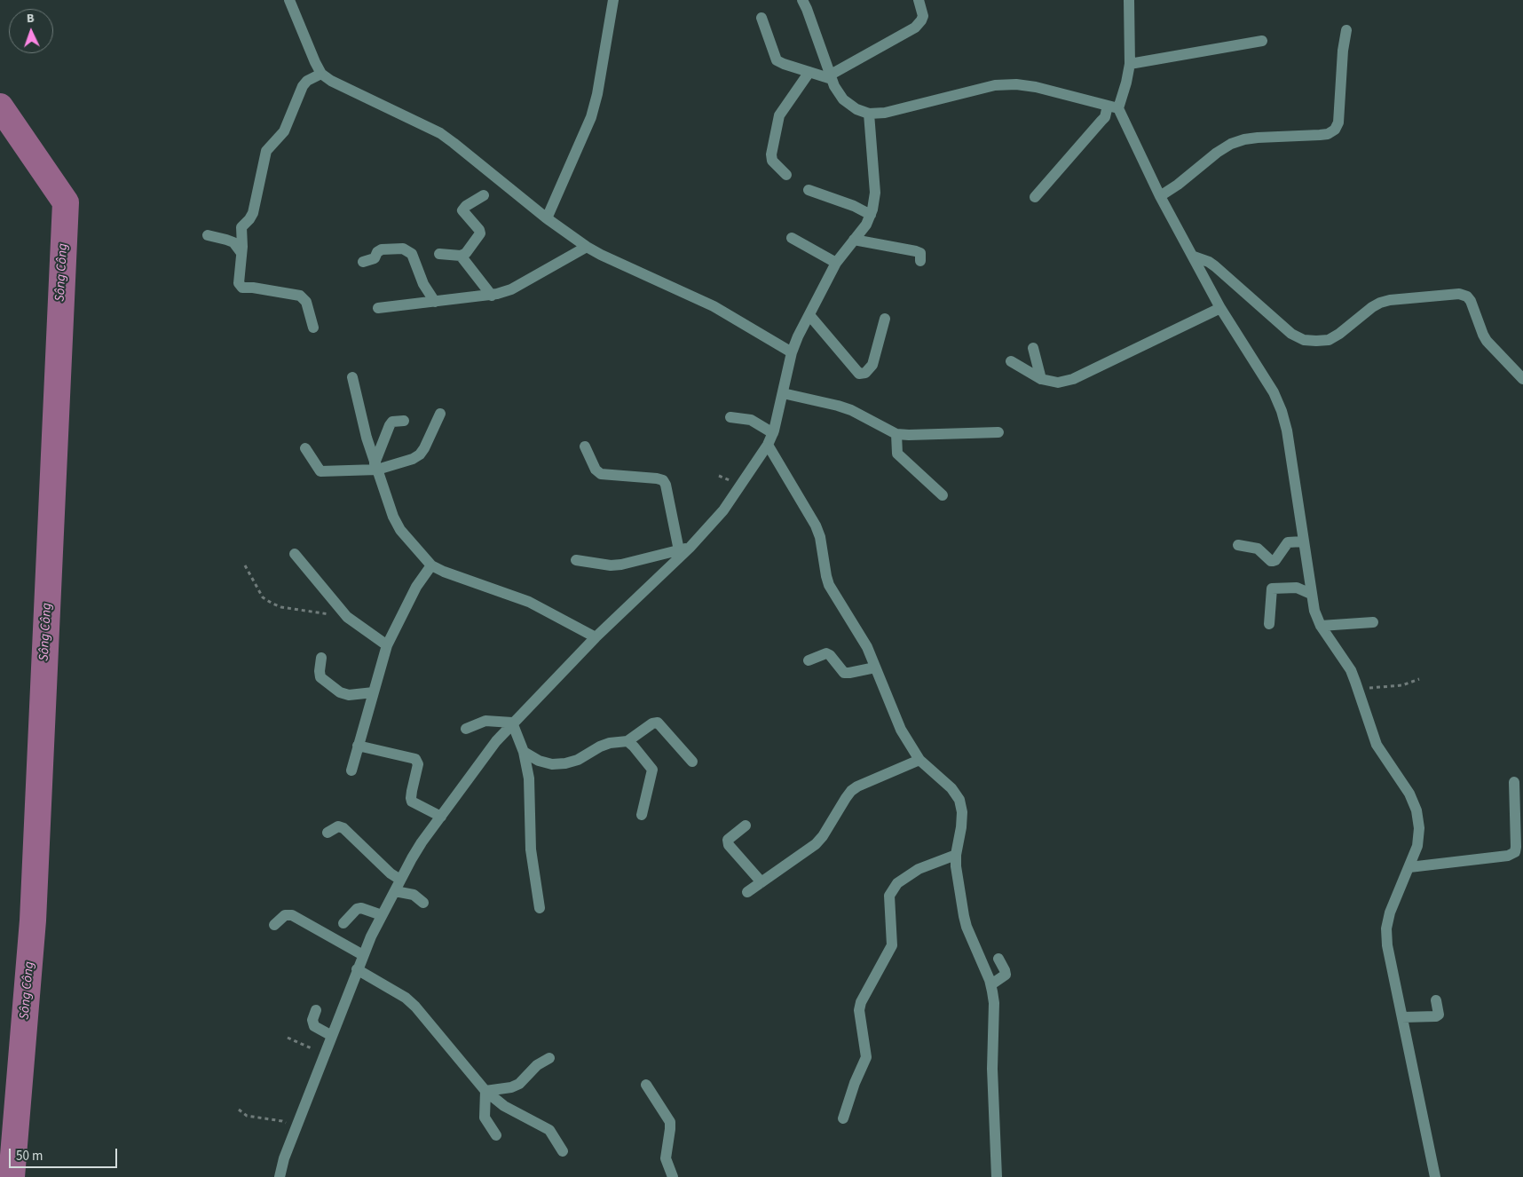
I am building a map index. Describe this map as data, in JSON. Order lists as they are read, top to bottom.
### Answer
{
  "water": ["Sông Công"],
  "scale_bar": "50 m",
  "north": "top"
}
